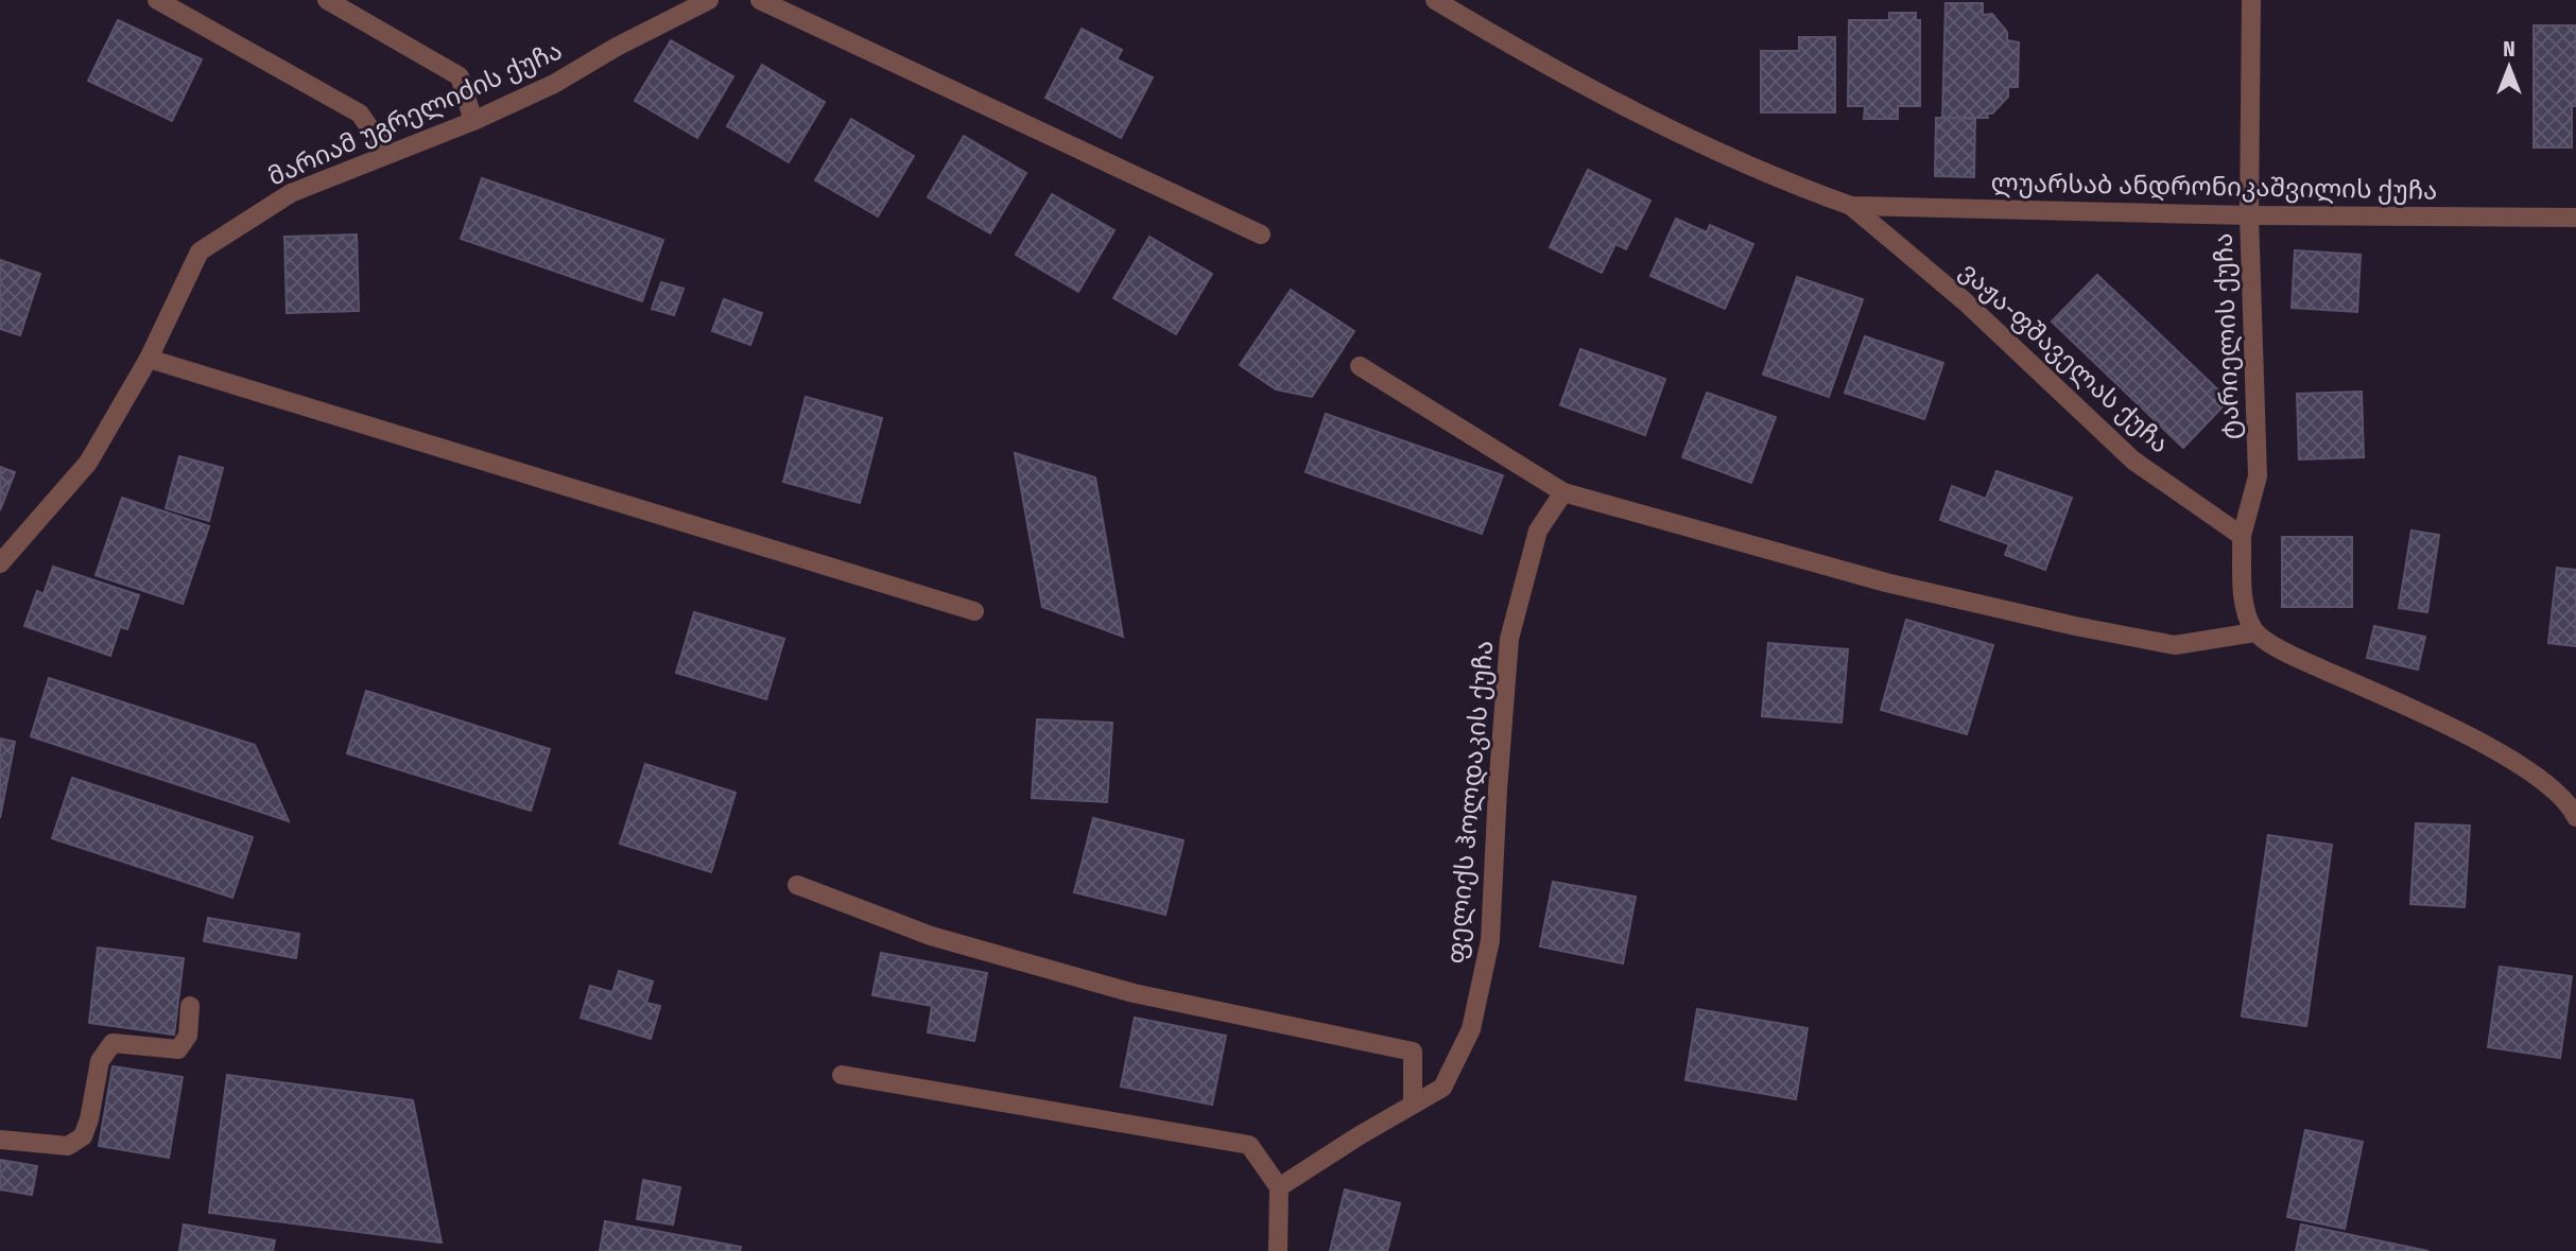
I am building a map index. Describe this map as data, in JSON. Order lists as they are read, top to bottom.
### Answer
{
  "streets": {
    "street": [
      "მარიამ უგრელიძის ქუჩა",
      "ლუარსაბ ანდრონიკაშვილის ქუჩა",
      "ტარიელის ქუჩა",
      "ვაჟა-ფშაველას ქუჩა",
      "ფელიქს ჰოლდაკის ქუჩა"
    ]
  },
  "crossings": [
    ["ლუარსაბ ანდრონიკაშვილის ქუჩა", "ტარიელის ქუჩა"],
    ["ლუარსაბ ანდრონიკაშვილის ქუჩა", "ვაჟა-ფშაველას ქუჩა"],
    ["ტარიელის ქუჩა", "ვაჟა-ფშაველას ქუჩა"]
  ],
  "north": "top"
}
